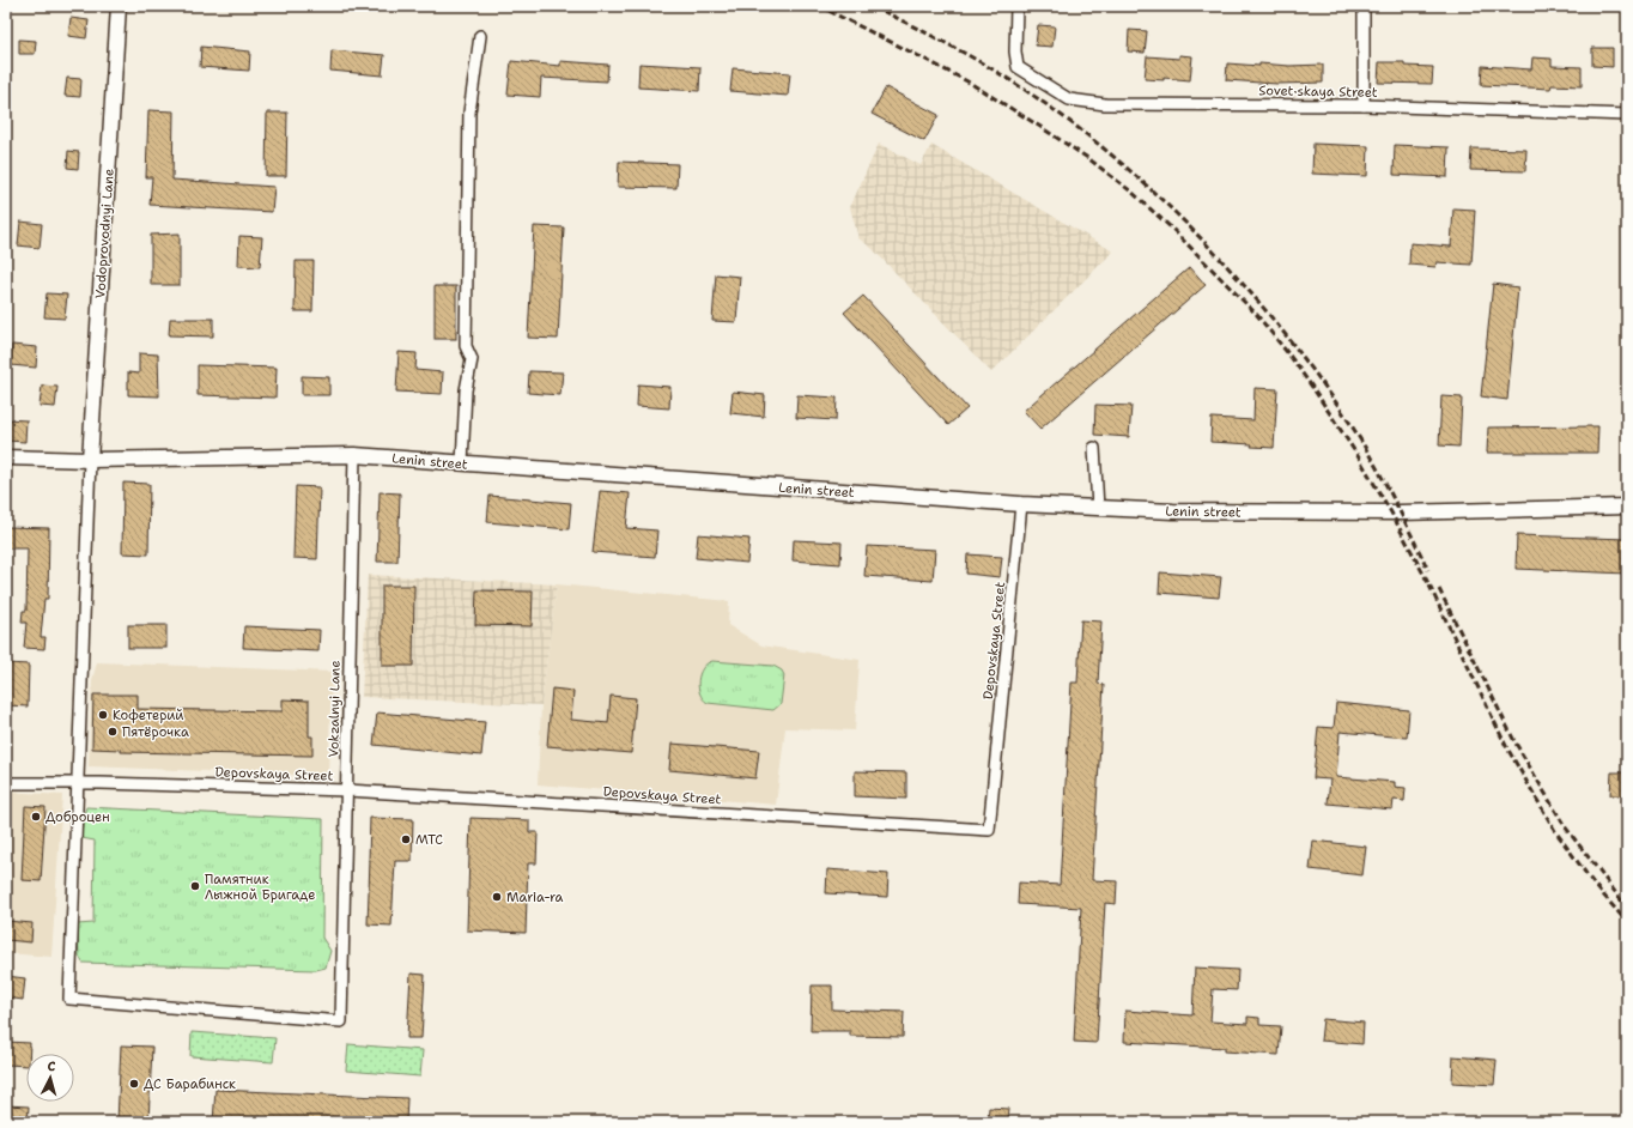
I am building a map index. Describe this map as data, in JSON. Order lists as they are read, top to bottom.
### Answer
{
  "streets": {
    "main road": ["Vodoprovodnyi Lane", "Lenin street"],
    "street": ["Sovet·skaya Street", "Depovskaya Street", "Vokzalnyi Lane"]
  },
  "crossings": [
    ["Vodoprovodnyi Lane", "Lenin street"],
    ["Lenin street", "Depovskaya Street"],
    ["Lenin street", "Vokzalnyi Lane"],
    ["Depovskaya Street", "Vokzalnyi Lane"]
  ],
  "places": [
    "Кофетерий",
    "Пятёрочка",
    "Доброцен",
    "МТС",
    "Памятник Лыжной Бригаде",
    "Maria-ra",
    "ДС Барабинск"
  ],
  "north": "top"
}
